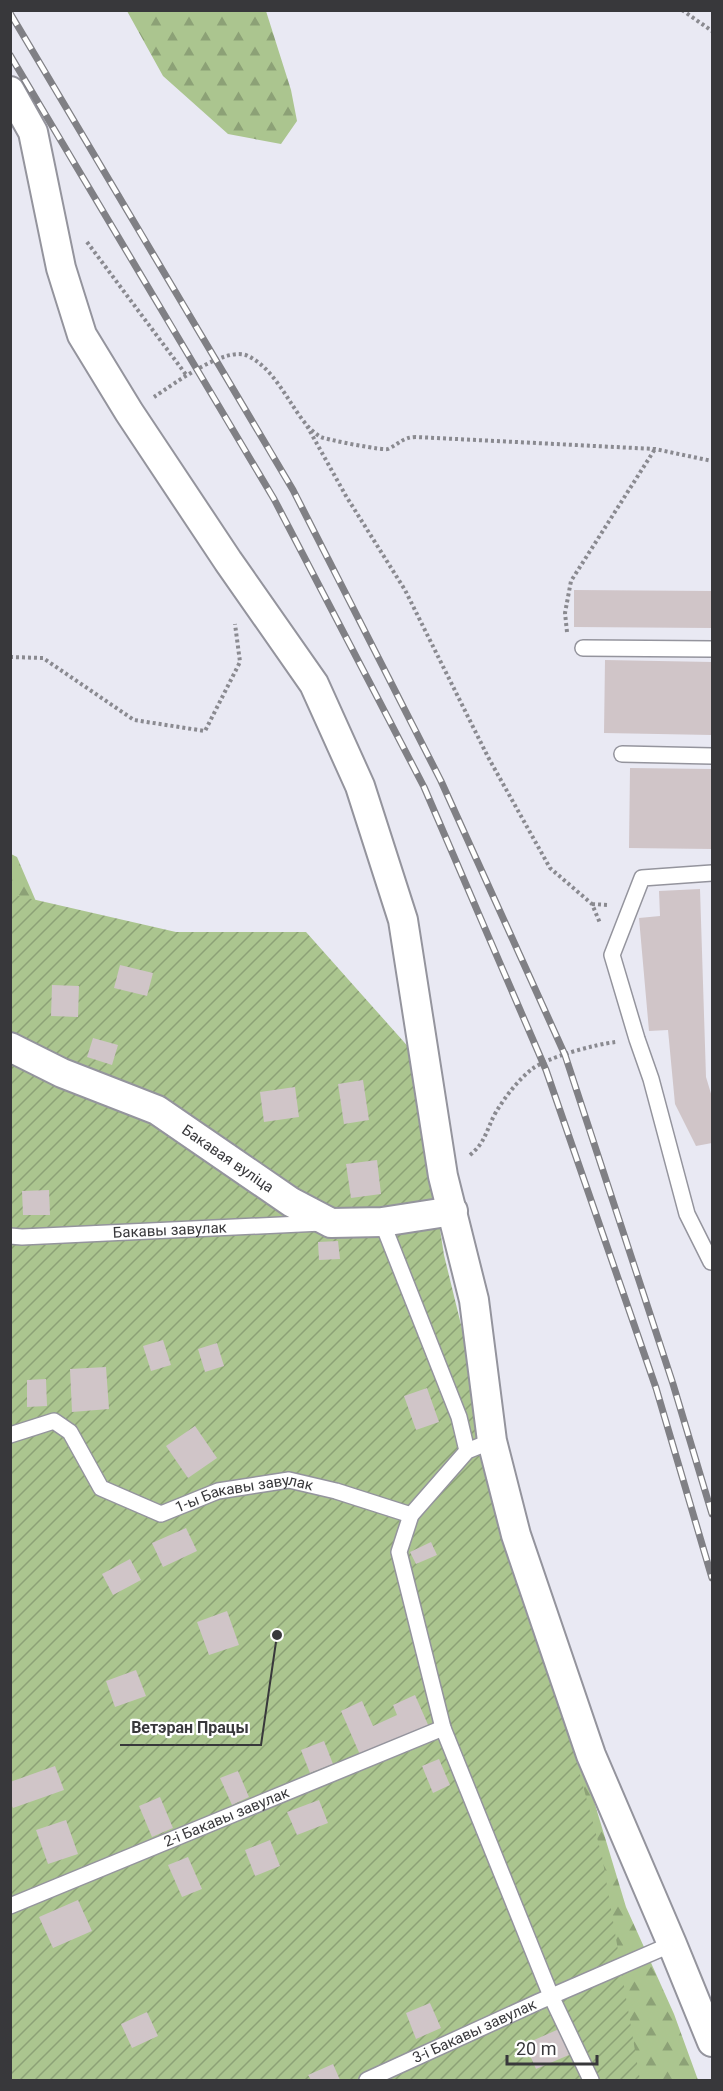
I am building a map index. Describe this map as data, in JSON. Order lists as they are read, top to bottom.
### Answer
{
  "streets": {
    "street": ["Бакавая вуліца"],
    "lane": [
      "Бакавы завулак",
      "1-ы Бакавы завулак",
      "2-і Бакавы завулак",
      "3-і Бакавы завулак"
    ]
  },
  "crossings": [
    ["Бакавая вуліца", "Бакавы завулак"]
  ],
  "places": ["Ветэран Працы"],
  "scale_bar": "20 m"
}
